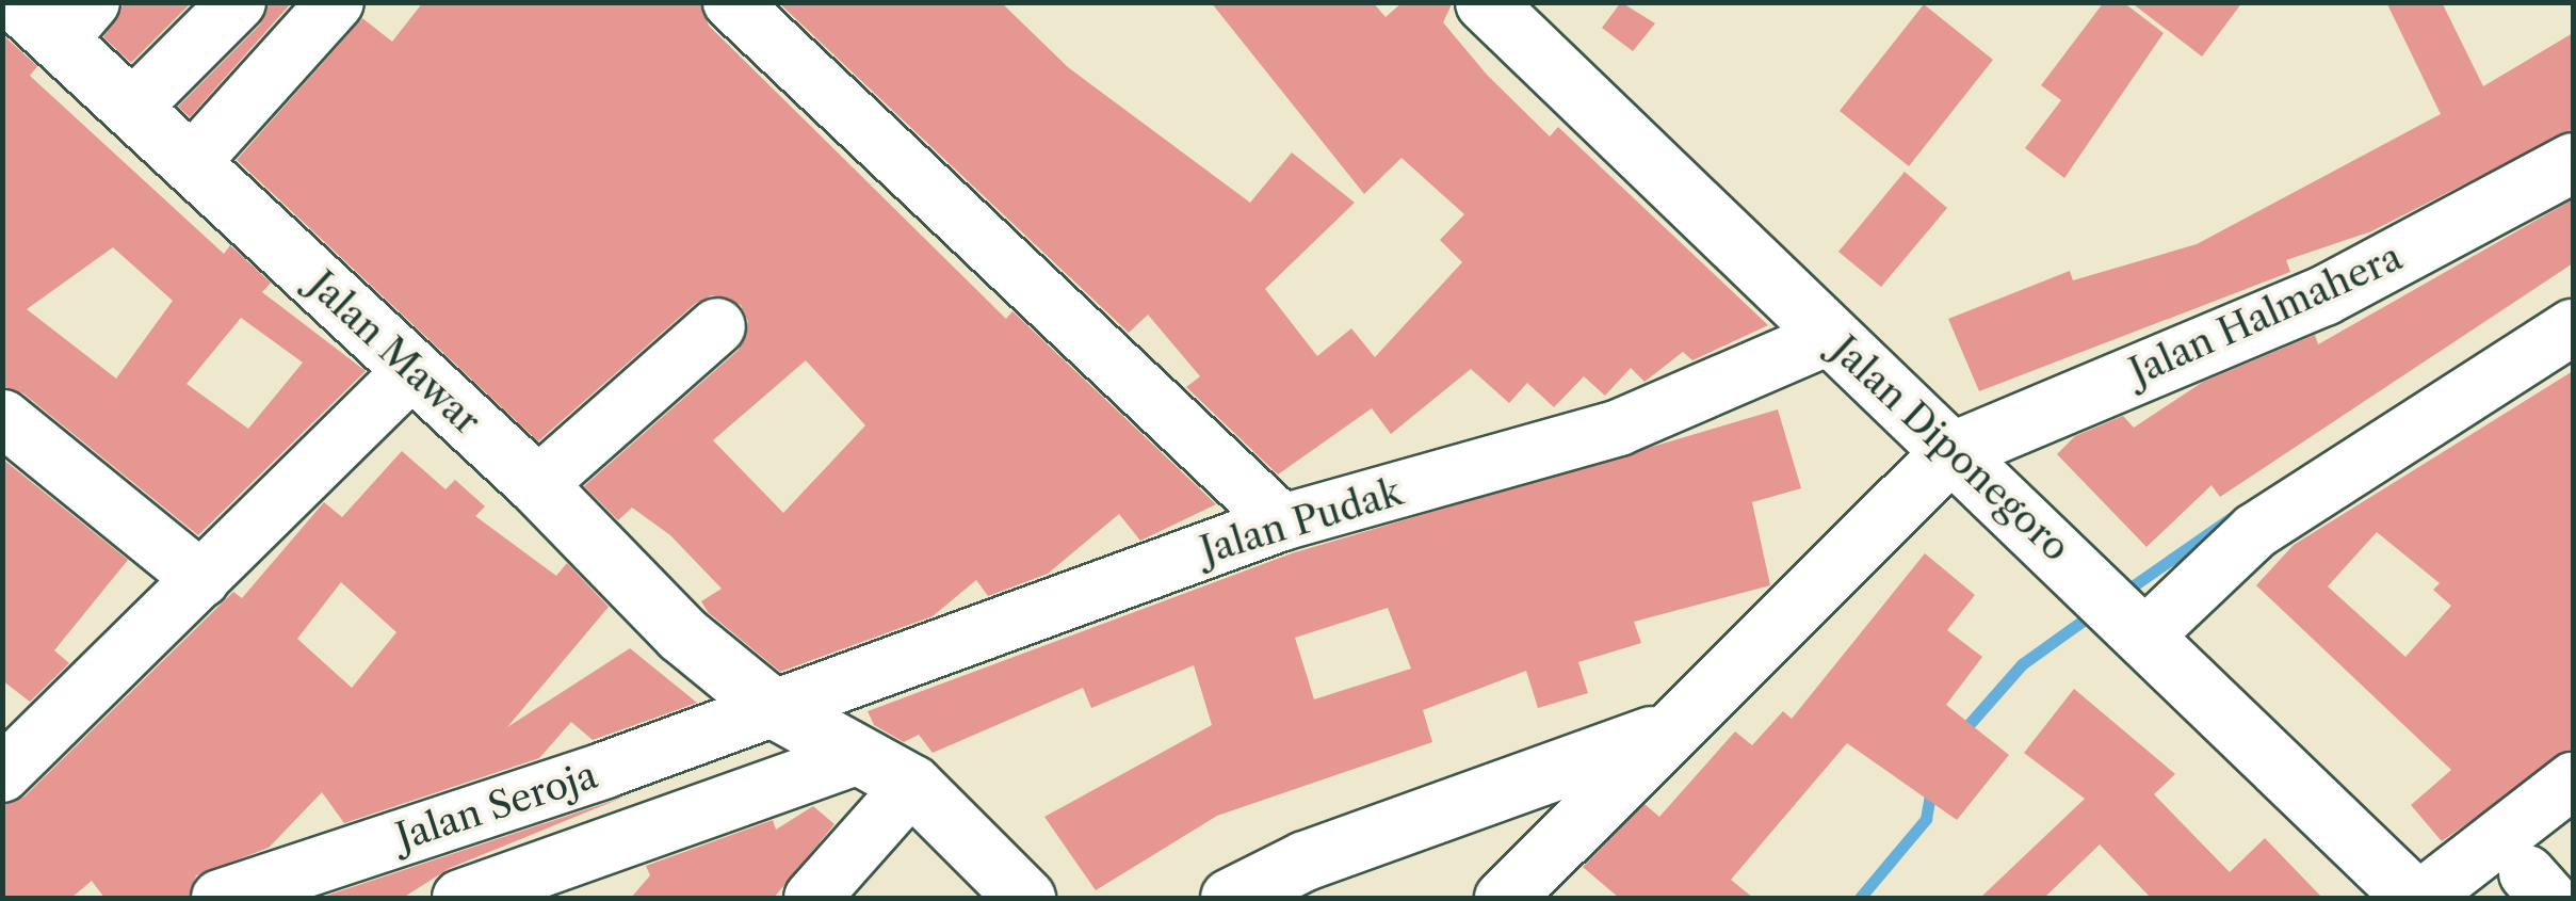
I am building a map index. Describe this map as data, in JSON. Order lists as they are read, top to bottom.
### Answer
{
  "streets": {
    "main road": ["Jalan Halmahera", "Jalan Mawar", "Jalan Diponegoro"],
    "street": ["Jalan Pudak", "Jalan Seroja"]
  },
  "crossings": [
    ["Jalan Halmahera", "Jalan Diponegoro"],
    ["Jalan Mawar", "Jalan Pudak"],
    ["Jalan Mawar", "Jalan Seroja"],
    ["Jalan Diponegoro", "Jalan Pudak"],
    ["Jalan Pudak", "Jalan Seroja"]
  ]
}
